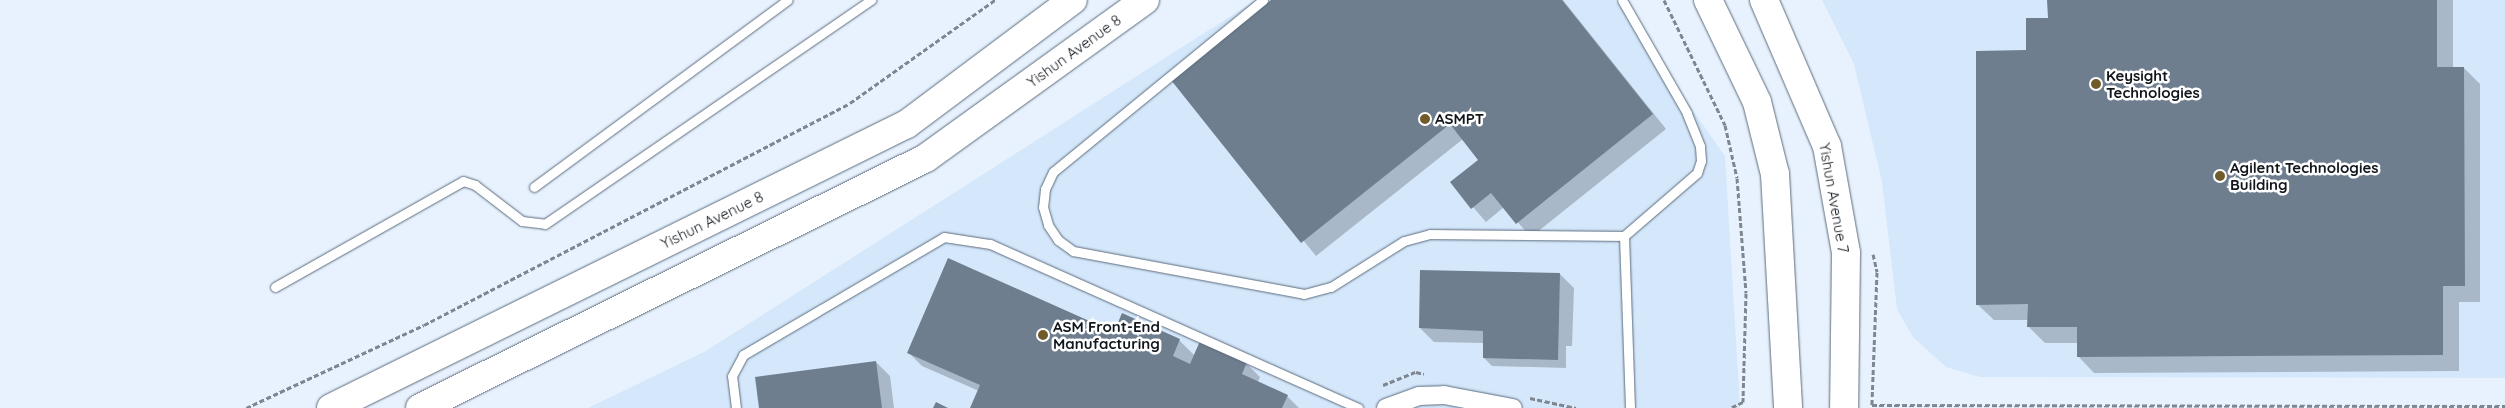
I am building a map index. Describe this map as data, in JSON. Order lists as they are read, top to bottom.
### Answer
{
  "streets": {
    "main road": ["Yishun Avenue 8", "Yishun Avenue 7"]
  },
  "places": [
    "Keysight Technologies",
    "ASMPT",
    "Agilent Technologies Building",
    "ASM Front-End Manufacturing"
  ]
}
